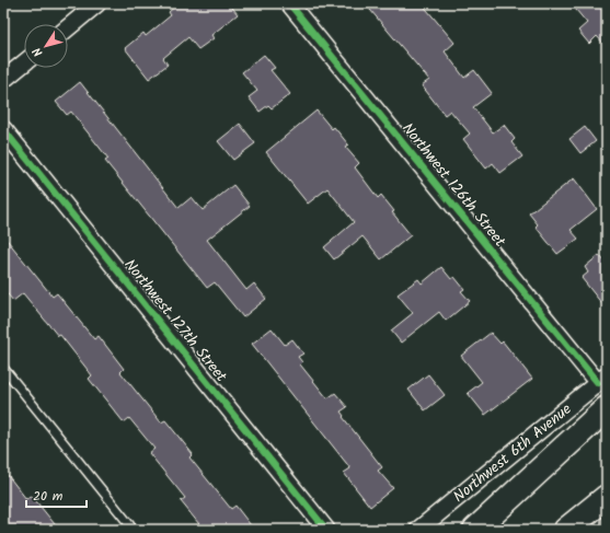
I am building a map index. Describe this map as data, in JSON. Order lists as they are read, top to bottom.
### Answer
{
  "streets": {
    "street": ["Northwest 126th Street", "Northwest 127th Street", "Northwest 6th Avenue"]
  },
  "crossings": [
    ["Northwest 126th Street", "Northwest 6th Avenue"]
  ],
  "scale_bar": "20 m",
  "north": "bottom left"
}
